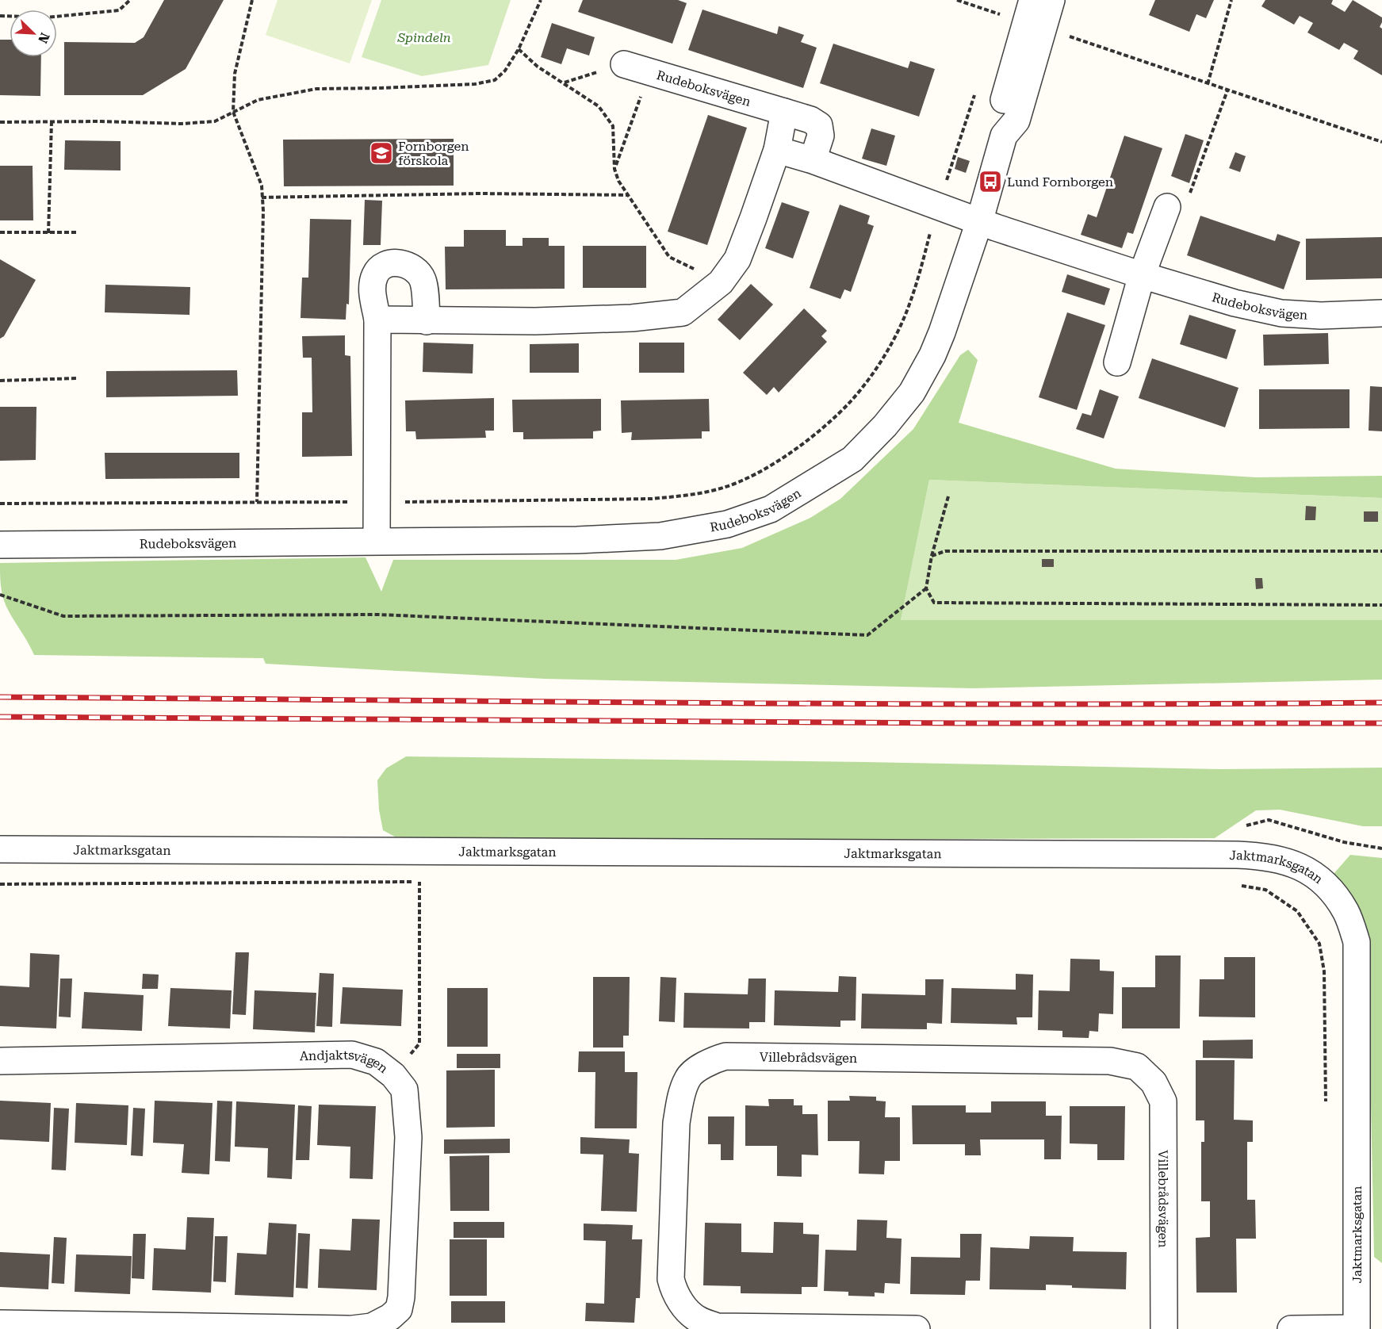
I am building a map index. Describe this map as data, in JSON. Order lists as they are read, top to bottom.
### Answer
{
  "streets": {
    "street": [
      "Rudeboksvägen",
      "Jaktmarksgatan",
      "Villebrådsvägen",
      "Andjaktsvägen"
    ]
  },
  "parks": ["Spindeln"],
  "places": {
    "school or university": ["Fornborgen förskola"],
    "bus stop": ["Lund Fornborgen"]
  },
  "north": "bottom right"
}
